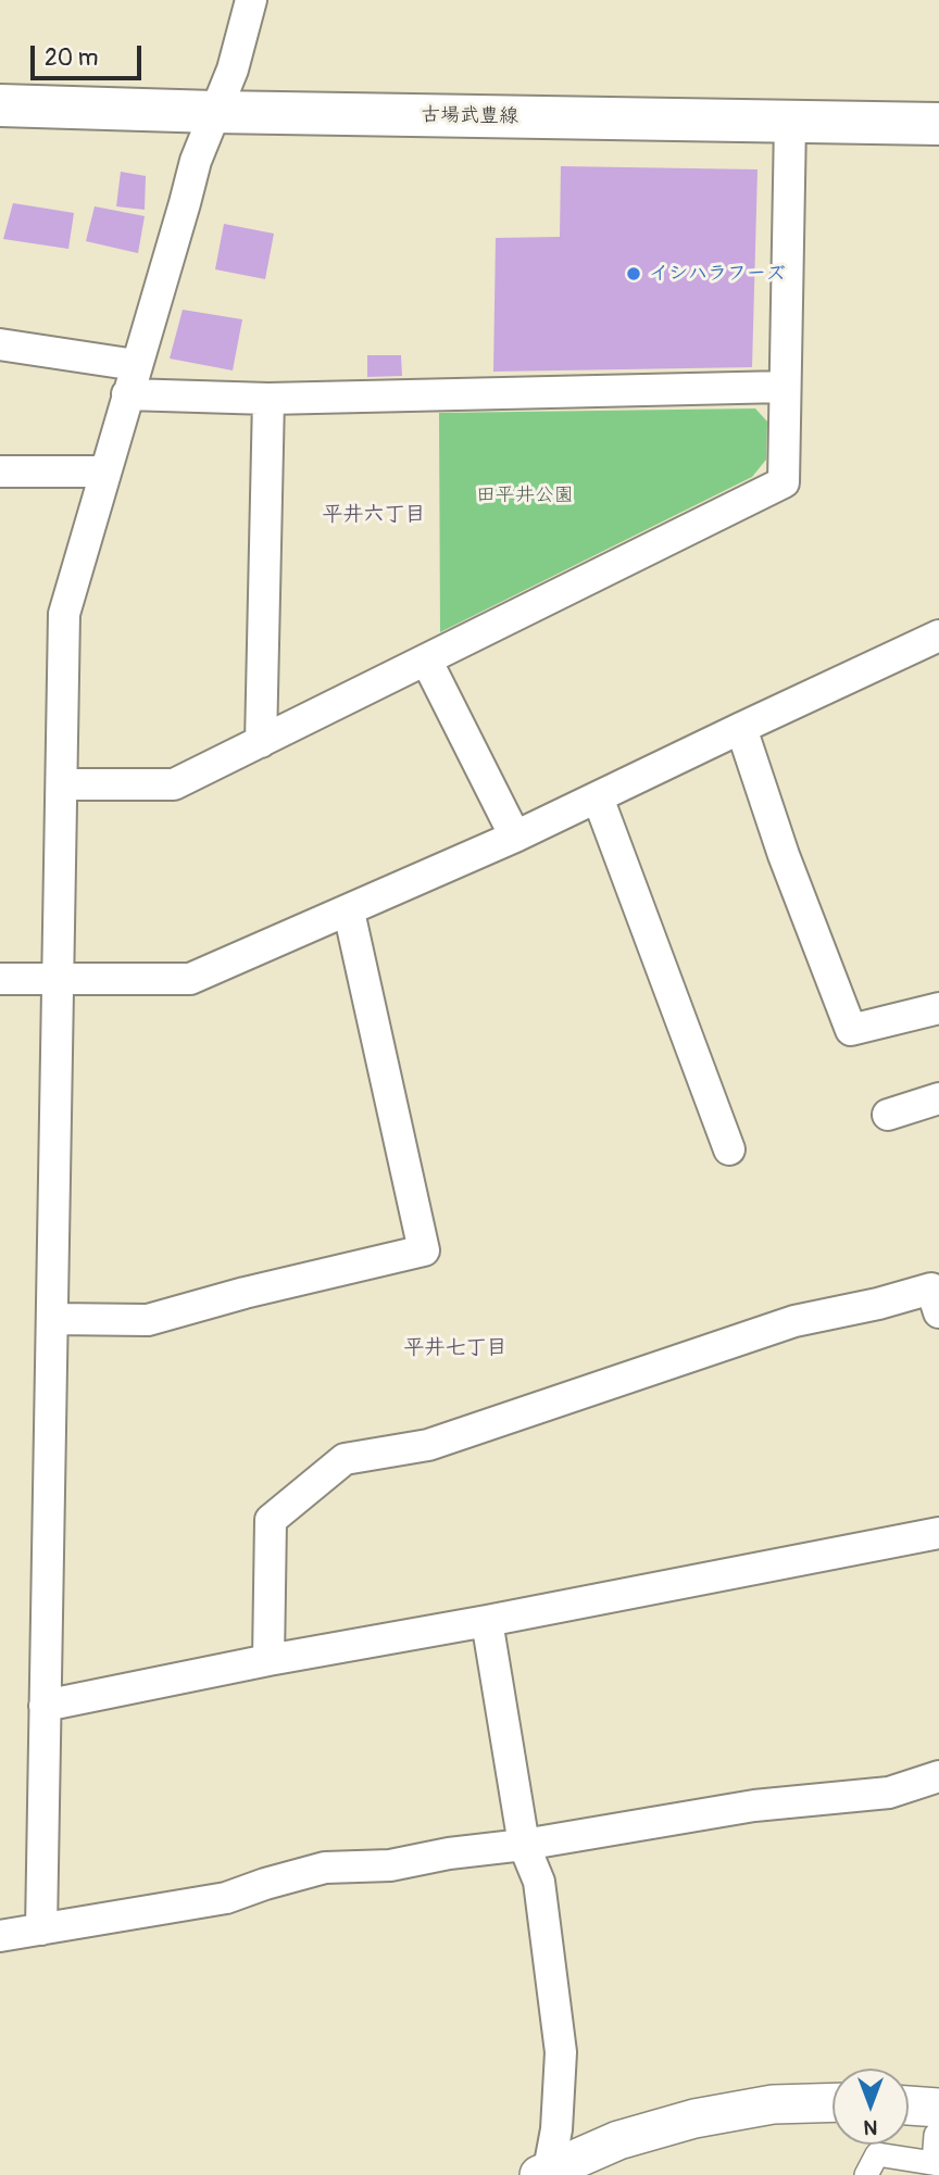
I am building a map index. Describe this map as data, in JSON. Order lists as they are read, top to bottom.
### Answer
{
  "streets": {
    "main road": ["古場武豊線"]
  },
  "districts": ["平井六丁目", "平井七丁目"],
  "parks": ["田平井公園"],
  "places": ["イシハラフーズ"],
  "scale_bar": "20 m",
  "north": "bottom"
}
